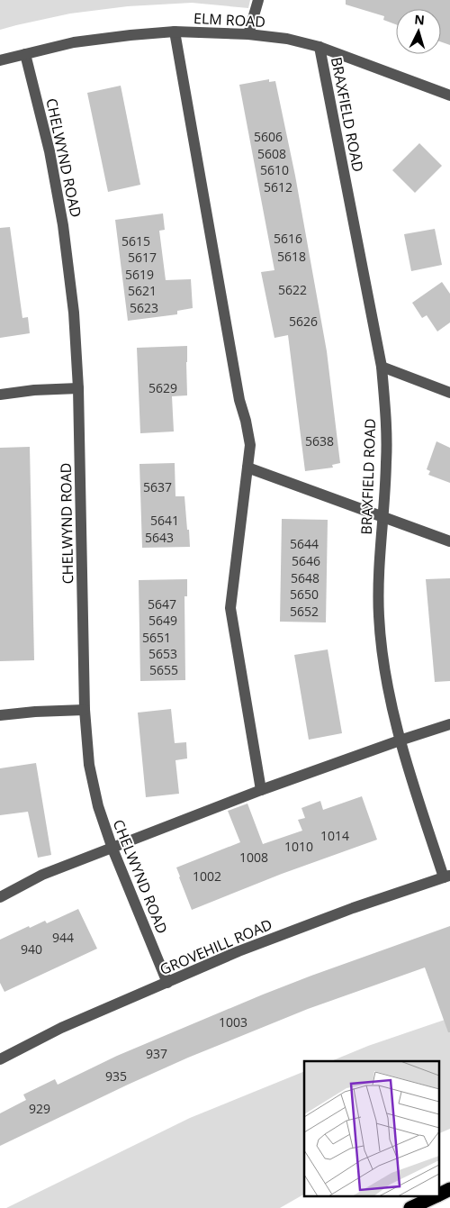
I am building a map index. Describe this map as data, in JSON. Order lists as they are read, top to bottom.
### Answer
{
  "streets": {
    "street": [
      "ELM ROAD",
      "BRAXFIELD ROAD",
      "CHELWYND ROAD",
      "GROVEHILL ROAD"
    ]
  },
  "crossings": [
    ["ELM ROAD", "BRAXFIELD ROAD"],
    ["ELM ROAD", "CHELWYND ROAD"],
    ["BRAXFIELD ROAD", "GROVEHILL ROAD"],
    ["CHELWYND ROAD", "GROVEHILL ROAD"]
  ],
  "house_numbers": [
    "5606",
    "5608",
    "5610",
    "5612",
    "5616",
    "5615",
    "5618",
    "5617",
    "5619",
    "5622",
    "5621",
    "5623",
    "5626",
    "5629",
    "5638",
    "5637",
    "5641",
    "5643",
    "5644",
    "5646",
    "5648",
    "5650",
    "5647",
    "5652",
    "5649",
    "5651",
    "5653",
    "5655",
    "1014",
    "1010",
    "1008",
    "1002",
    "944",
    "940",
    "1003",
    "937",
    "935",
    "929"
  ],
  "north": "top"
}
